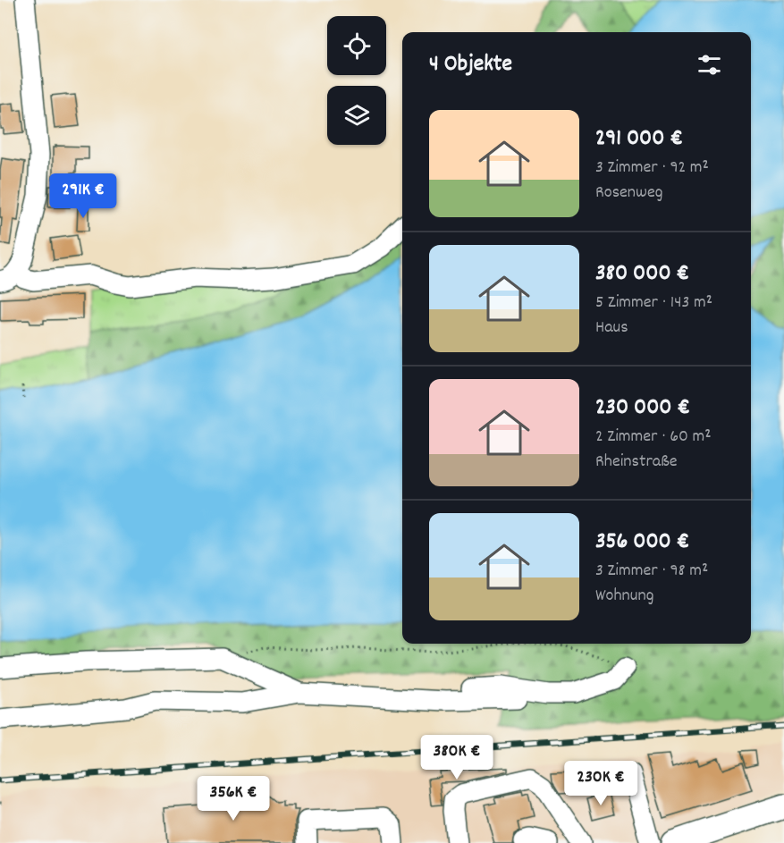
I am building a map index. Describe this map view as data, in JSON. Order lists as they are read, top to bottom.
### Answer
{
  "page": {
    "heading": "4 Objekte",
    "list": [
      {
        "name": "291 000 €",
        "note": "3 Zimmer · 92 m² · Rosenweg"
      },
      {
        "name": "380 000 €",
        "note": "5 Zimmer · 143 m² · Haus"
      },
      {
        "name": "230 000 €",
        "note": "2 Zimmer · 60 m² · Rheinstraße"
      },
      {
        "name": "356 000 €",
        "note": "3 Zimmer · 98 m² · Wohnung"
      }
    ],
    "price": [
      "291K €",
      "380K €",
      "230K €",
      "356K €"
    ]
  }
}
